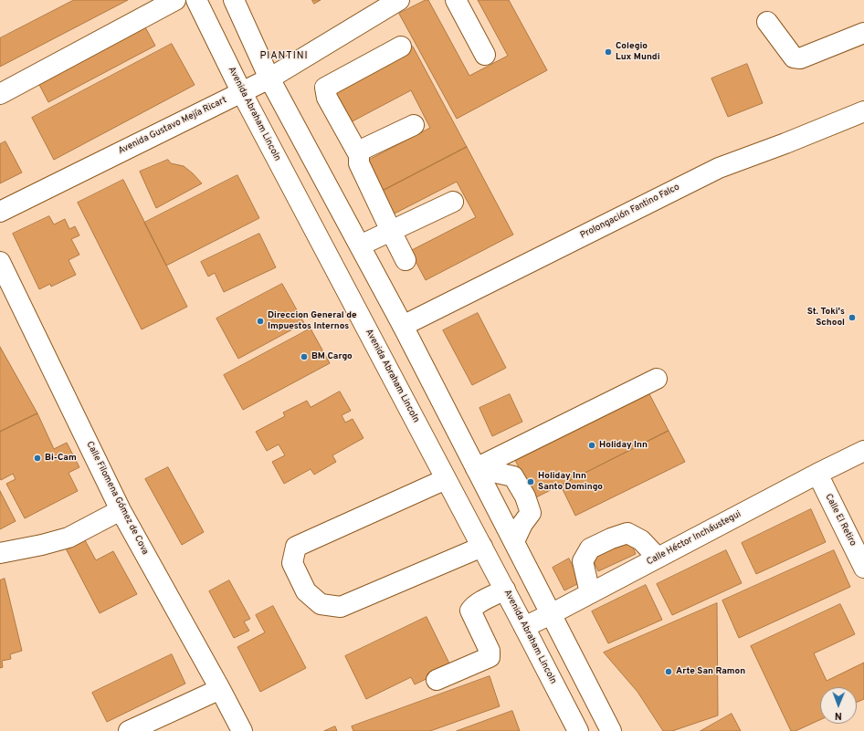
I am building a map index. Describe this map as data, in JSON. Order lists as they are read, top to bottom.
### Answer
{
  "streets": {
    "street": [
      "Avenida Abraham Lincoln",
      "Avenida Gustavo Mejía Ricart",
      "Prolongación Fantino Falco",
      "Calle Filomena Gómez de Cova",
      "Calle El Retiro",
      "Calle Héctor Incháustegui"
    ]
  },
  "crossings": [
    ["Avenida Abraham Lincoln", "Avenida Gustavo Mejía Ricart"],
    ["Avenida Abraham Lincoln", "Calle Héctor Incháustegui"],
    ["Calle El Retiro", "Calle Héctor Incháustegui"]
  ],
  "districts": ["PIANTINI"],
  "places": [
    "Colegio Lux Mundi",
    "St. Toki's School",
    "Direccion General de Impuestos Internos",
    "BM Cargo",
    "Holiday Inn",
    "Bi-Cam",
    "Holiday Inn Santo Domingo",
    "Arte San Ramon"
  ],
  "north": "bottom"
}
